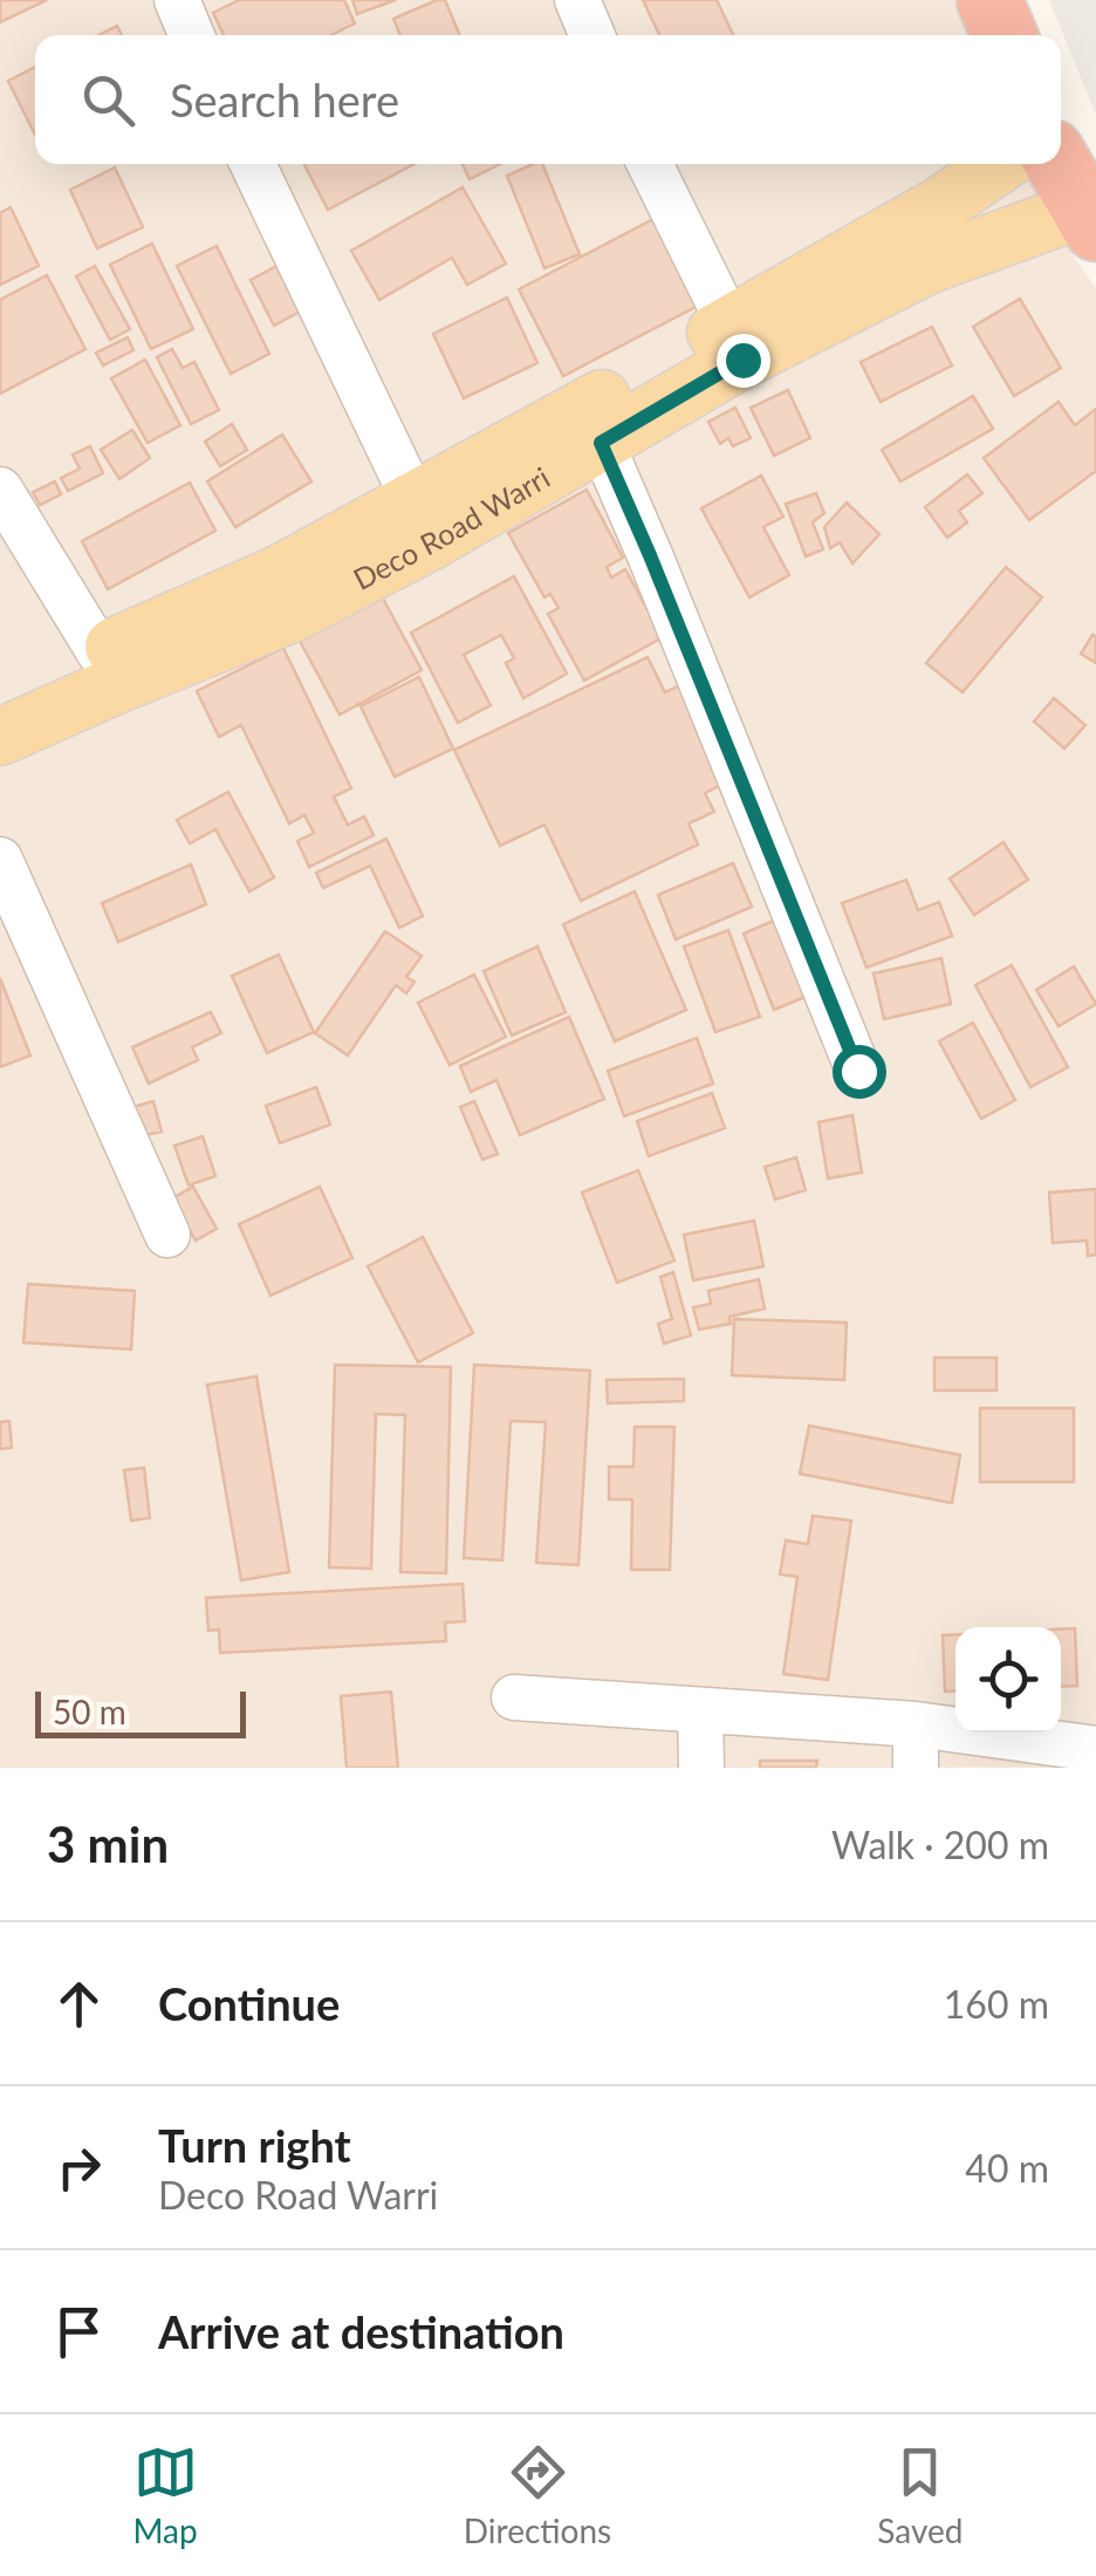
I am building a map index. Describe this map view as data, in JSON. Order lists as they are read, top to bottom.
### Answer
{
  "streets": {
    "main road": ["Deco Road Warri"]
  },
  "scale_bar": "50 m",
  "page": {
    "search": "Search here",
    "scale": "50 m",
    "heading": ["3 min", "Walk · 200 m"],
    "list": [
      ["Continue", "160 m"],
      ["Turn right", "Deco Road Warri", "40 m"],
      "Arrive at destination"
    ],
    "nav": ["Map", "Directions", "Saved"]
  }
}
